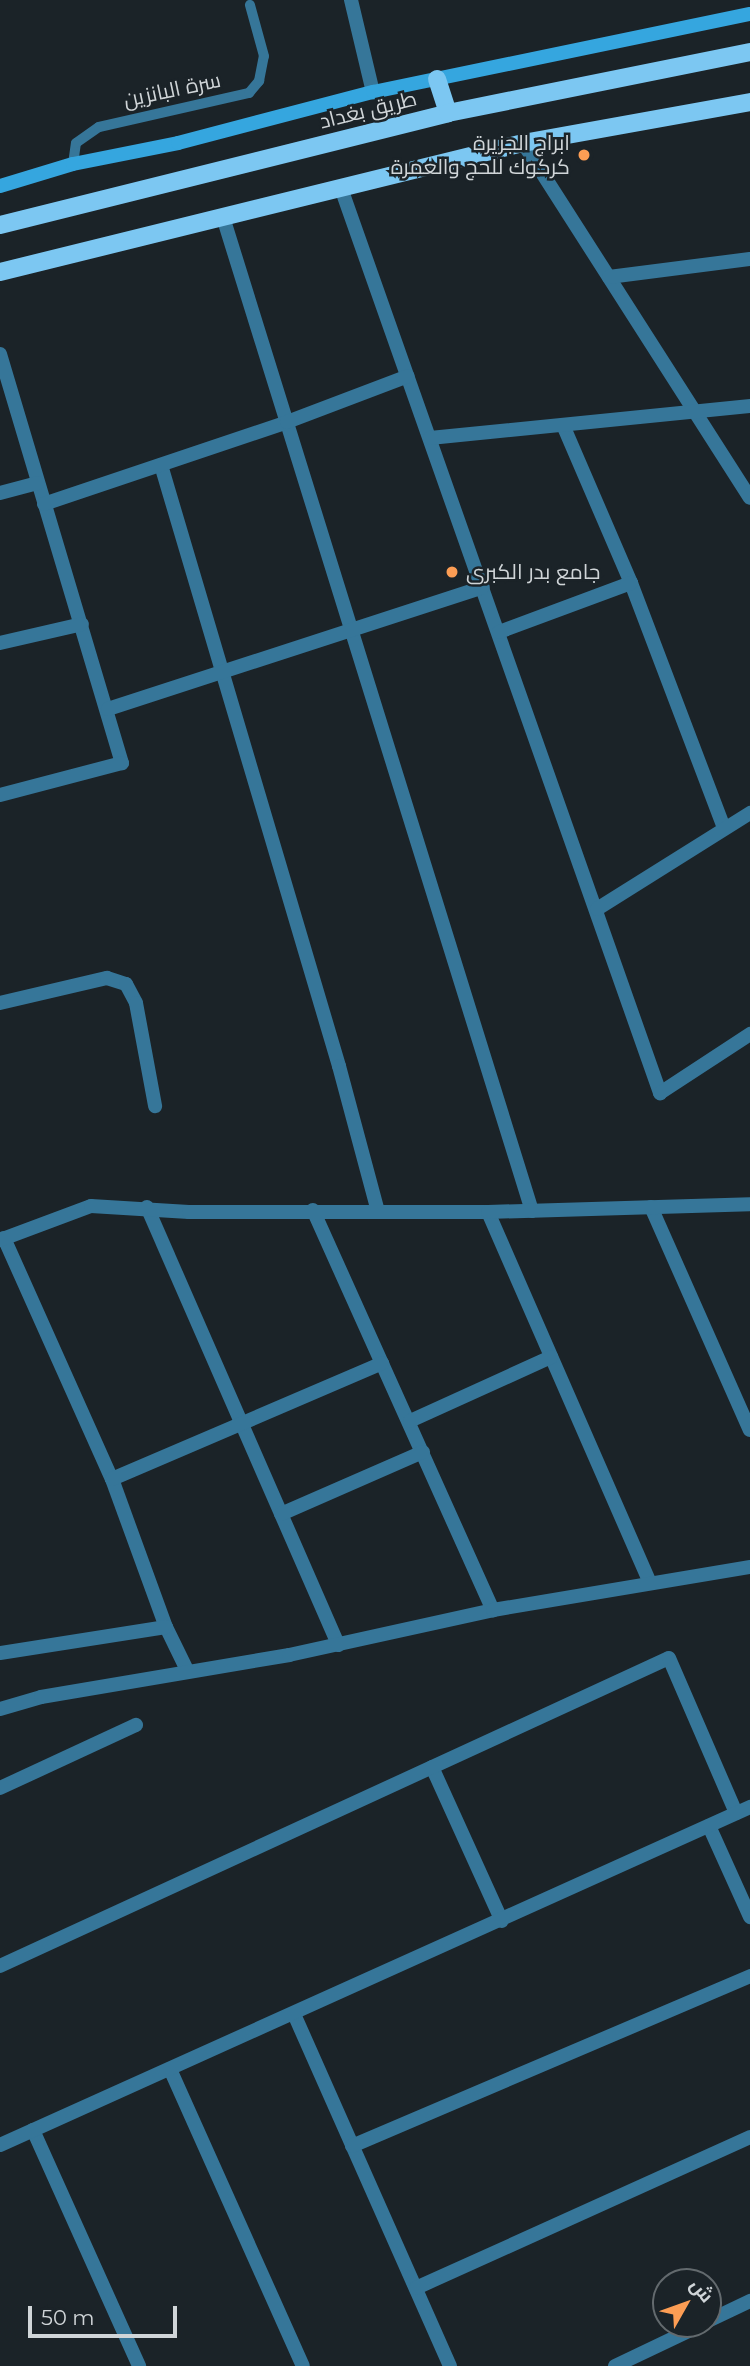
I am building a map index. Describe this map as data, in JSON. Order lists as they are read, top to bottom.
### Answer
{
  "streets": {
    "main road": ["طريق بغداد"],
    "lane": ["سرة البانزين"]
  },
  "places": ["ابراج الجزيرة كركوك للحج والعمرة", "جامع بدر الكبرى"],
  "scale_bar": "50 m",
  "north": "top right"
}
